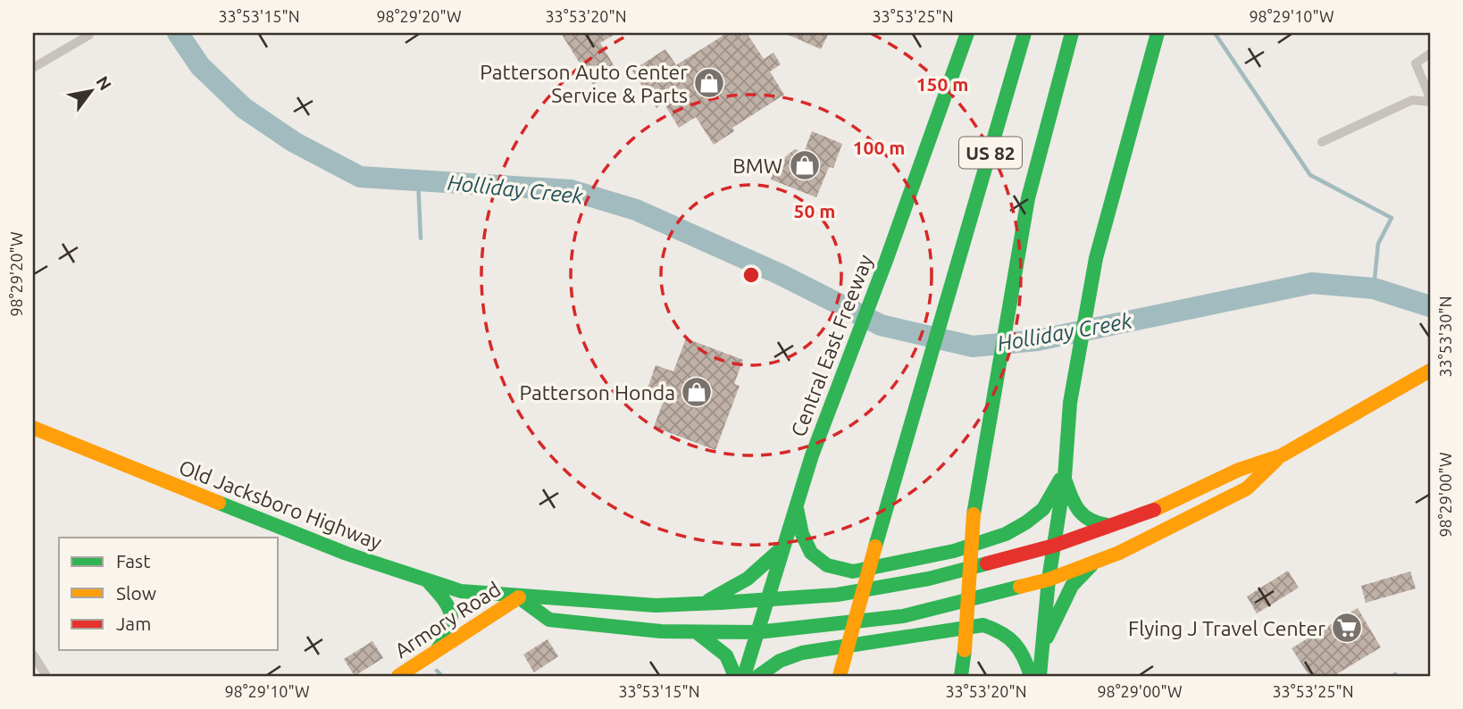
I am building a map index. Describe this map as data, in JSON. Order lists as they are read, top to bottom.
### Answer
{
  "streets": {
    "main road": [
      "US 82",
      "Central East Freeway",
      "Old Jacksboro Highway",
      "Armory Road"
    ]
  },
  "crossings": [
    ["Central East Freeway", "Old Jacksboro Highway"],
    ["Old Jacksboro Highway", "Armory Road"]
  ],
  "water": ["Holliday Creek"],
  "places": {
    "shop": ["Patterson Auto Center Service & Parts", "BMW", "Patterson Honda"],
    "supermarket": ["Flying J Travel Center"]
  },
  "legend": ["Fast", "Slow", "Jam"],
  "north": "top right",
  "coordinates": [
    "33°53'15\"N",
    "98°29'20\"W",
    "33°53'20\"N",
    "33°53'25\"N",
    "98°29'10\"W",
    "33°53'30\"N",
    "98°29'00\"W"
  ],
  "rings": ["150 m", "100 m", "50 m"]
}
